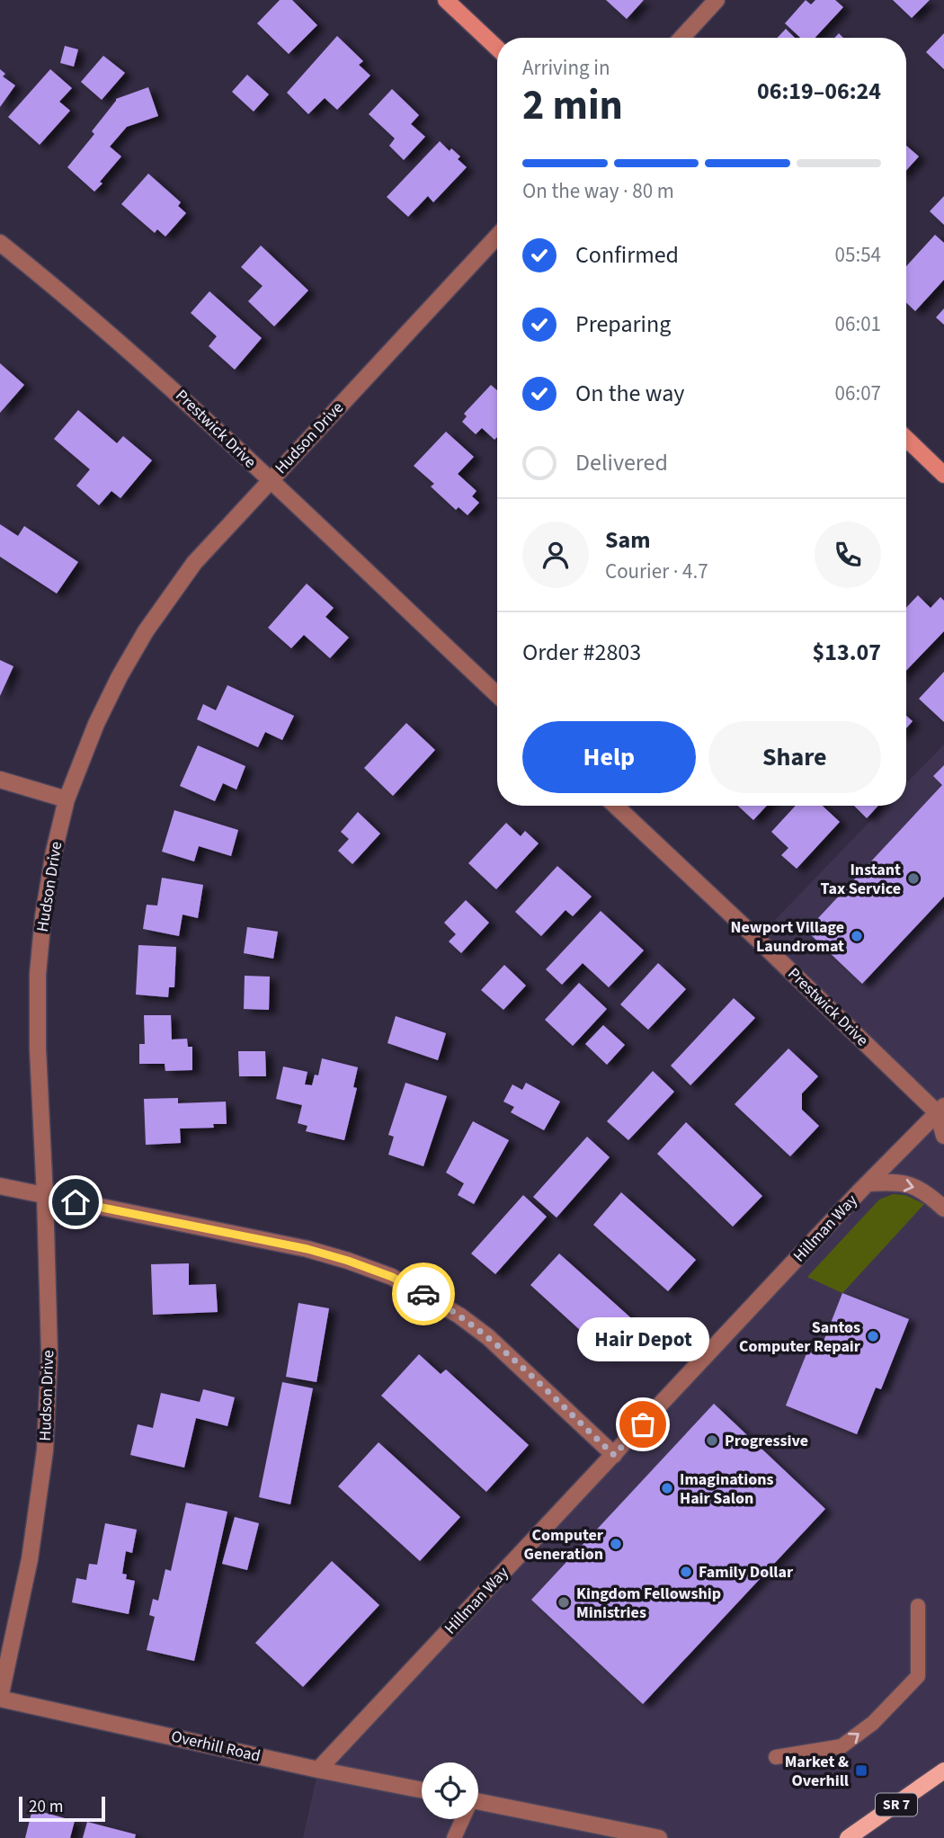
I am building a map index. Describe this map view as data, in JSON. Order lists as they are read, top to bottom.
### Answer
{
  "streets": {
    "main road": ["SR 7"],
    "street": [
      "Prestwick Drive",
      "Hudson Drive",
      "Hillman Way",
      "Overhill Road"
    ]
  },
  "crossings": [
    ["Prestwick Drive", "Hudson Drive"],
    ["Prestwick Drive", "Hillman Way"],
    ["Hudson Drive", "Overhill Road"],
    ["Hillman Way", "Overhill Road"]
  ],
  "places": {
    "other": [
      "Instant Tax Service",
      "Newport Village Laundromat",
      "Santos Computer Repair",
      "Hair Depot",
      "Progressive",
      "Imaginations Hair Salon",
      "Computer Generation",
      "Family Dollar",
      "Kingdom Fellowship Ministries"
    ],
    "transit": ["Market & Overhill"]
  },
  "scale_bar": "20 m",
  "page": {
    "heading": ["2 min", "Arriving in", "06:19–06:24"],
    "panel": [
      "Sam",
      "Courier · 4.7",
      "Order #2803",
      "$13.07"
    ],
    "bar": "On the way · 80 m",
    "list": [
      ["Confirmed", "05:54"],
      ["Preparing", "06:01"],
      ["On the way", "06:07"],
      "Delivered"
    ],
    "buttons": ["Help", "Share"],
    "bubble": "Hair Depot",
    "scale": "20 m"
  }
}
